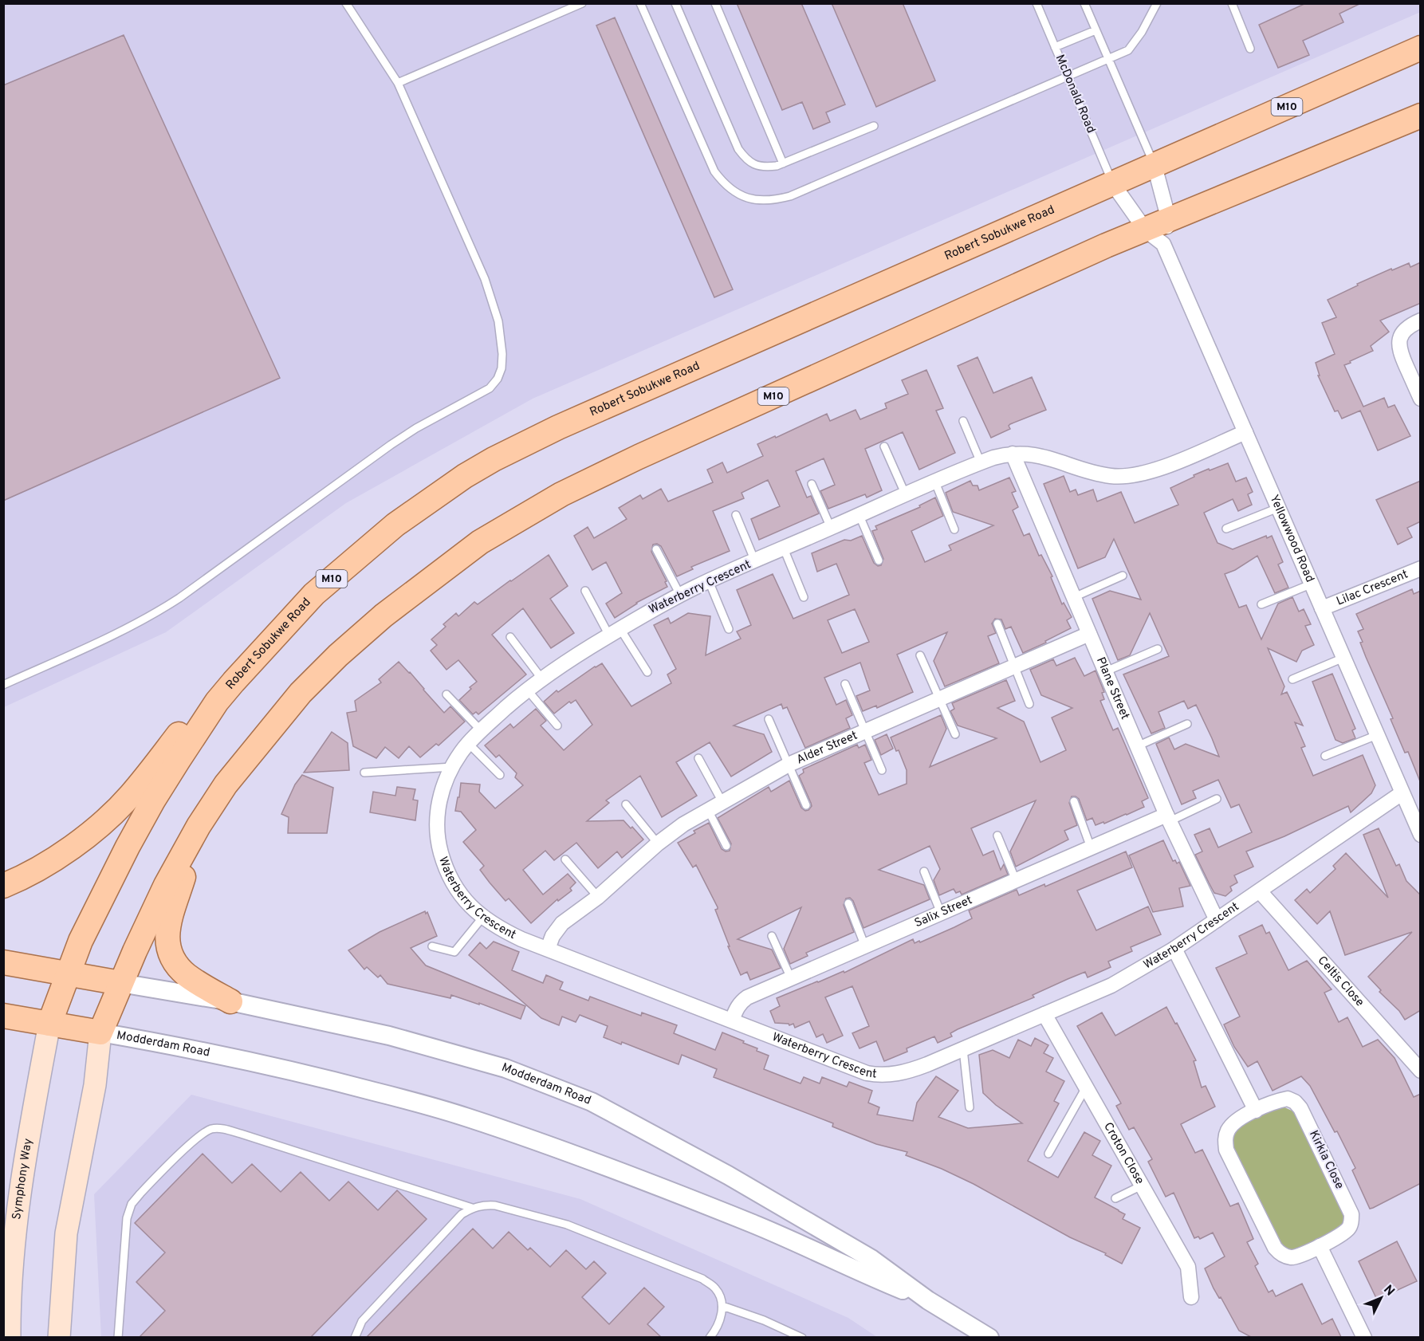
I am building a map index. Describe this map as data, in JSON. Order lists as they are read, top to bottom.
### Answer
{
  "streets": {
    "main road": ["M10", "Robert Sobukwe Road", "Symphony Way"],
    "street": [
      "Yellowwood Road",
      "Waterberry Crescent",
      "Lilac Crescent",
      "Plane Street",
      "Alder Street",
      "Salix Street",
      "Celtis Close",
      "Modderdam Road",
      "Croton Close",
      "Kirkia Close"
    ],
    "lane": ["McDonald Road"]
  },
  "crossings": [
    ["McDonald Road", "Robert Sobukwe Road"],
    ["McDonald Road", "Yellowwood Road"],
    ["M10", "Yellowwood Road"],
    ["M10", "Modderdam Road"],
    ["Robert Sobukwe Road", "Yellowwood Road"],
    ["Robert Sobukwe Road", "Symphony Way"],
    ["Yellowwood Road", "Waterberry Crescent"],
    ["Yellowwood Road", "Lilac Crescent"],
    ["Waterberry Crescent", "Plane Street"],
    ["Waterberry Crescent", "Alder Street"],
    ["Waterberry Crescent", "Salix Street"],
    ["Waterberry Crescent", "Celtis Close"],
    ["Waterberry Crescent", "Croton Close"],
    ["Plane Street", "Alder Street"],
    ["Plane Street", "Salix Street"]
  ],
  "north": "top right"
}
